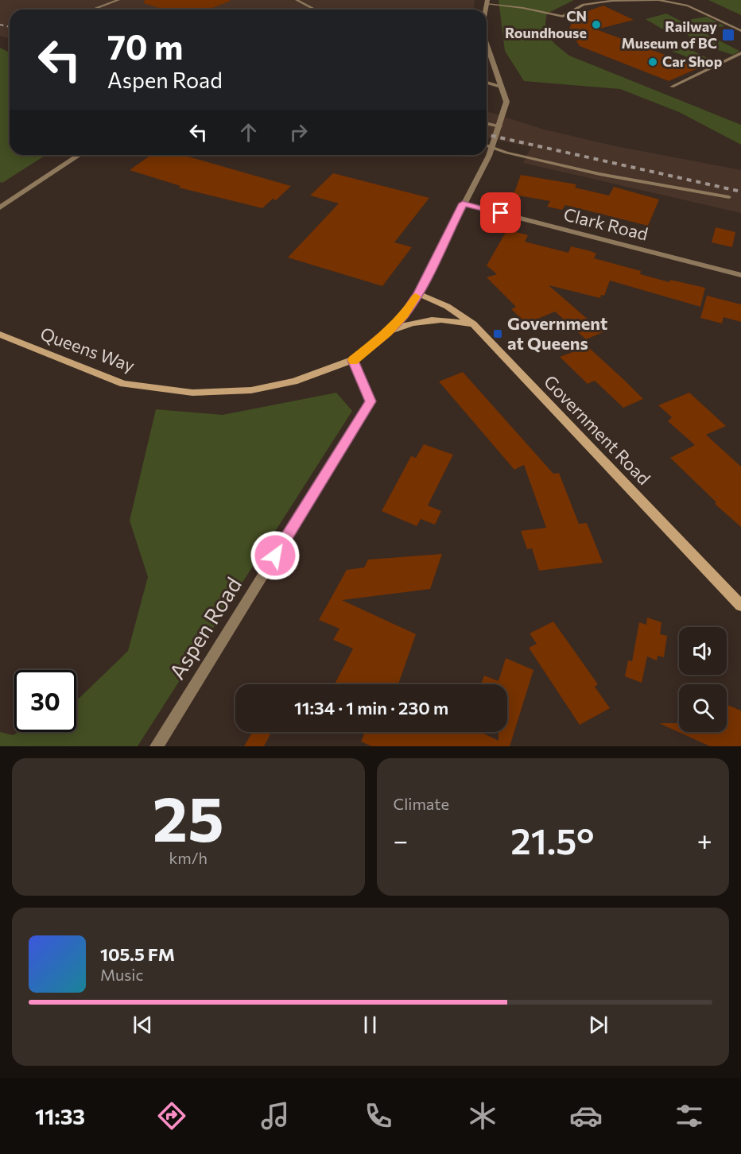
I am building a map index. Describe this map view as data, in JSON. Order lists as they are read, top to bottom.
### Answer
{
  "streets": {
    "street": [
      "Clark Road",
      "Queens Way",
      "Government Road",
      "Aspen Road"
    ]
  },
  "crossings": [
    ["Queens Way", "Government Road"],
    ["Queens Way", "Aspen Road"]
  ],
  "places": {
    "other": ["CN Roundhouse", "Car Shop"],
    "transit": ["Railway Museum of BC", "Government at Queens"]
  },
  "page": {
    "turn": ["70 m", "Aspen Road"],
    "limit": "30",
    "trip": "11:34 · 1 min · 230 m",
    "tile": [
      ["25", "km/h"],
      "Climate"
    ],
    "heat": ["−", "21.5°", "+"],
    "song": ["105.5 FM", "Music"],
    "tabs": "11:33"
  }
}
